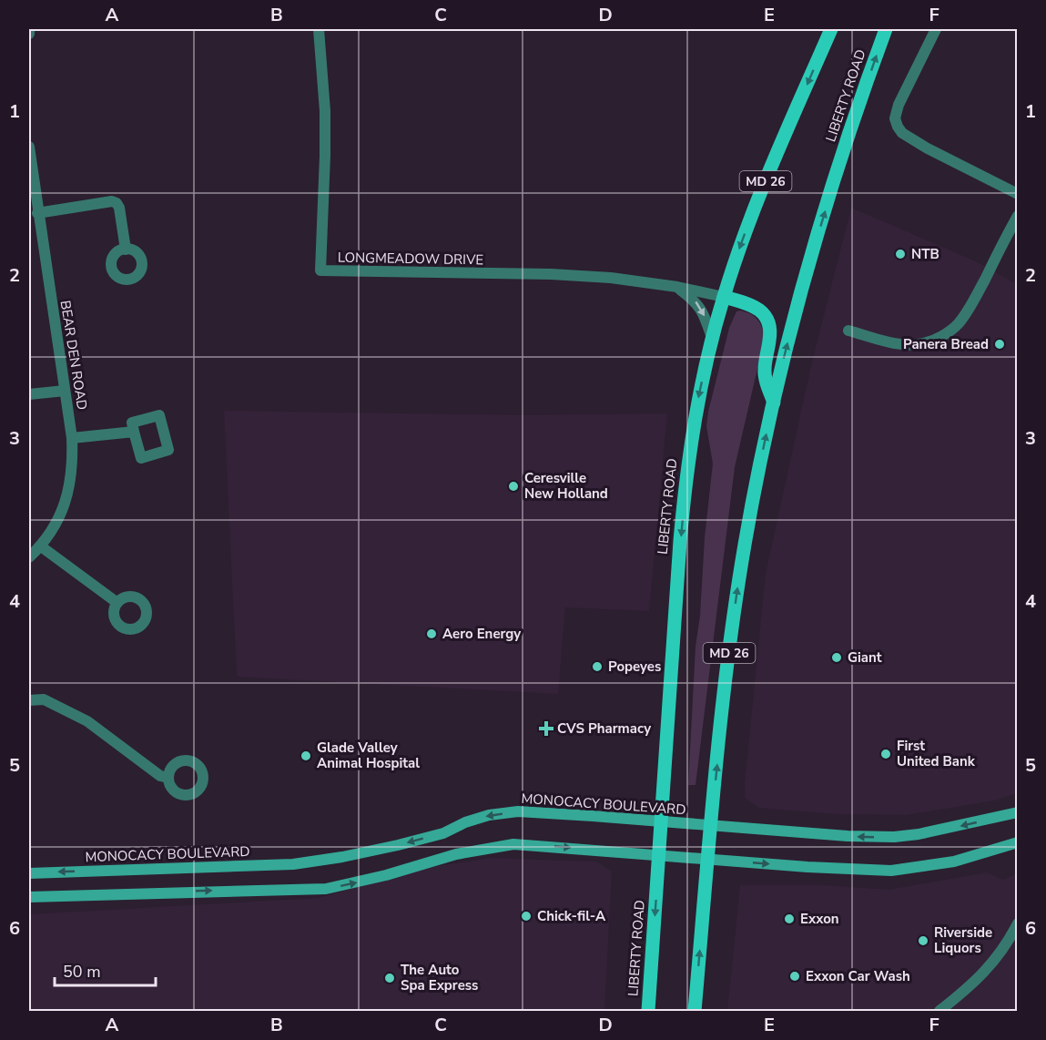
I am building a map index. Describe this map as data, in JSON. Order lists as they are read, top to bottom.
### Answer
{
  "streets": {
    "main road": ["LIBERTY ROAD", "MD 26", "MONOCACY BOULEVARD"],
    "street": ["LONGMEADOW DRIVE", "BEAR DEN ROAD"]
  },
  "crossings": [
    ["LIBERTY ROAD", "LONGMEADOW DRIVE"],
    ["LIBERTY ROAD", "MONOCACY BOULEVARD"]
  ],
  "places": {
    "other": [
      "NTB",
      "Panera Bread",
      "Ceresville New Holland",
      "Aero Energy",
      "Giant",
      "Popeyes",
      "First United Bank",
      "Glade Valley Animal Hospital",
      "Chick-fil-A",
      "Exxon",
      "Riverside Liquors",
      "Exxon Car Wash",
      "The Auto Spa Express"
    ],
    "health": ["CVS Pharmacy"]
  },
  "scale_bar": "50 m",
  "grid": {
    "columns": [
      "A",
      "B",
      "C",
      "D",
      "E",
      "F"
    ],
    "rows": [
      "1",
      "2",
      "3",
      "4",
      "5",
      "6"
    ]
  }
}
